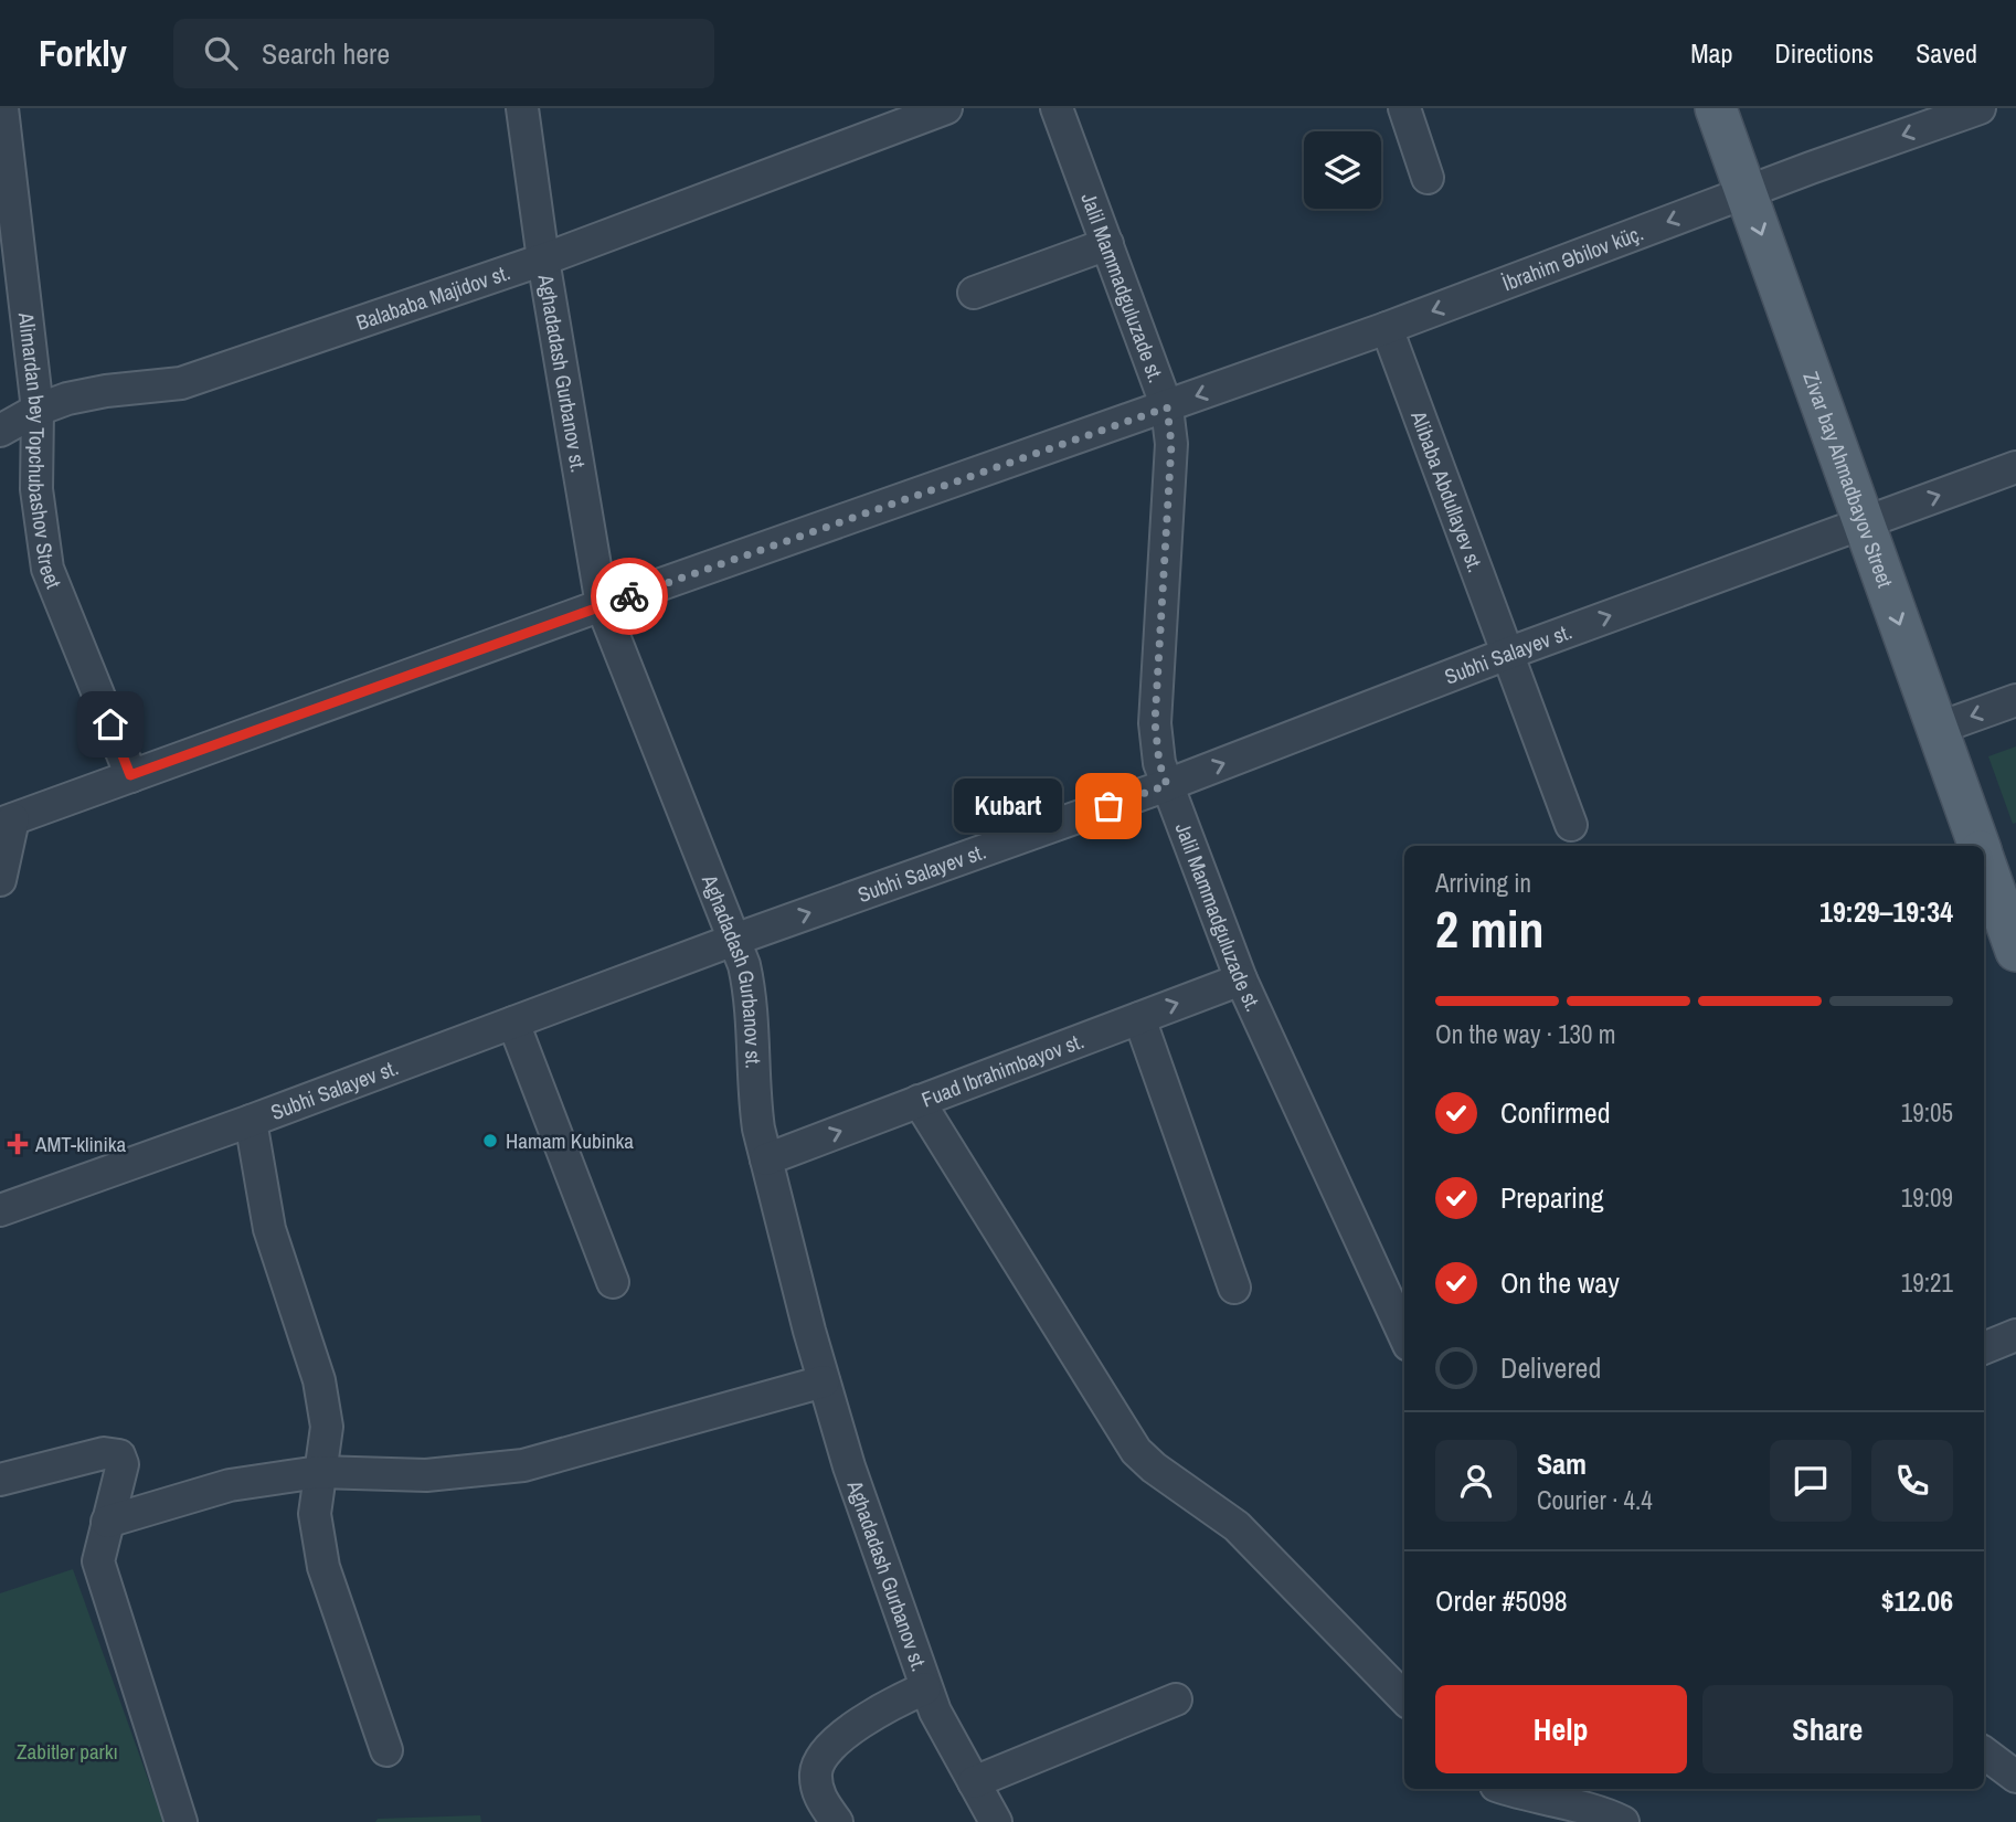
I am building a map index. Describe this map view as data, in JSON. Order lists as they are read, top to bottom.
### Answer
{
  "streets": {
    "main road": ["Zivar bay Ahmadbayov Street"],
    "street": [
      "İbrahim Əbilov küç.",
      "Jalil Mammadguluzade st.",
      "Balababa Majidov st.",
      "Aghadadash Gurbanov st.",
      "Alimardan bey Topchubashov Street",
      "Alibaba Abdullayev st.",
      "Subhi Salayev st.",
      "Fuad Ibrahimbayov st."
    ]
  },
  "crossings": [
    ["İbrahim Əbilov küç.", "Jalil Mammadguluzade st."],
    ["İbrahim Əbilov küç.", "Aghadadash Gurbanov st."],
    ["İbrahim Əbilov küç.", "Alimardan bey Topchubashov Street"],
    ["İbrahim Əbilov küç.", "Zivar bay Ahmadbayov Street"],
    ["İbrahim Əbilov küç.", "Alibaba Abdullayev st."],
    ["Jalil Mammadguluzade st.", "Subhi Salayev st."],
    ["Jalil Mammadguluzade st.", "Fuad Ibrahimbayov st."],
    ["Balababa Majidov st.", "Aghadadash Gurbanov st."],
    ["Balababa Majidov st.", "Alimardan bey Topchubashov Street"],
    ["Aghadadash Gurbanov st.", "Subhi Salayev st."],
    ["Aghadadash Gurbanov st.", "Fuad Ibrahimbayov st."],
    ["Zivar bay Ahmadbayov Street", "Subhi Salayev st."],
    ["Alibaba Abdullayev st.", "Subhi Salayev st."]
  ],
  "one_way": [
    "İbrahim Əbilov küç.",
    "Zivar bay Ahmadbayov Street",
    "Subhi Salayev st.",
    "Fuad Ibrahimbayov st."
  ],
  "parks": ["Zabitlər parkı"],
  "places": {
    "other": ["Kubart", "Hamam Kubinka"],
    "health": ["AMT-klinika"]
  },
  "page": {
    "header": "Forkly",
    "search": "Search here",
    "nav": ["Map", "Directions", "Saved"],
    "bubble": "Kubart",
    "heading": ["2 min", "Arriving in", "19:29–19:34"],
    "panel": [
      "Sam",
      "Courier · 4.4",
      "Order #5098",
      "$12.06"
    ],
    "bar": "On the way · 130 m",
    "list": [
      ["Confirmed", "19:05"],
      ["Preparing", "19:09"],
      ["On the way", "19:21"],
      "Delivered"
    ],
    "buttons": ["Help", "Share"]
  }
}
